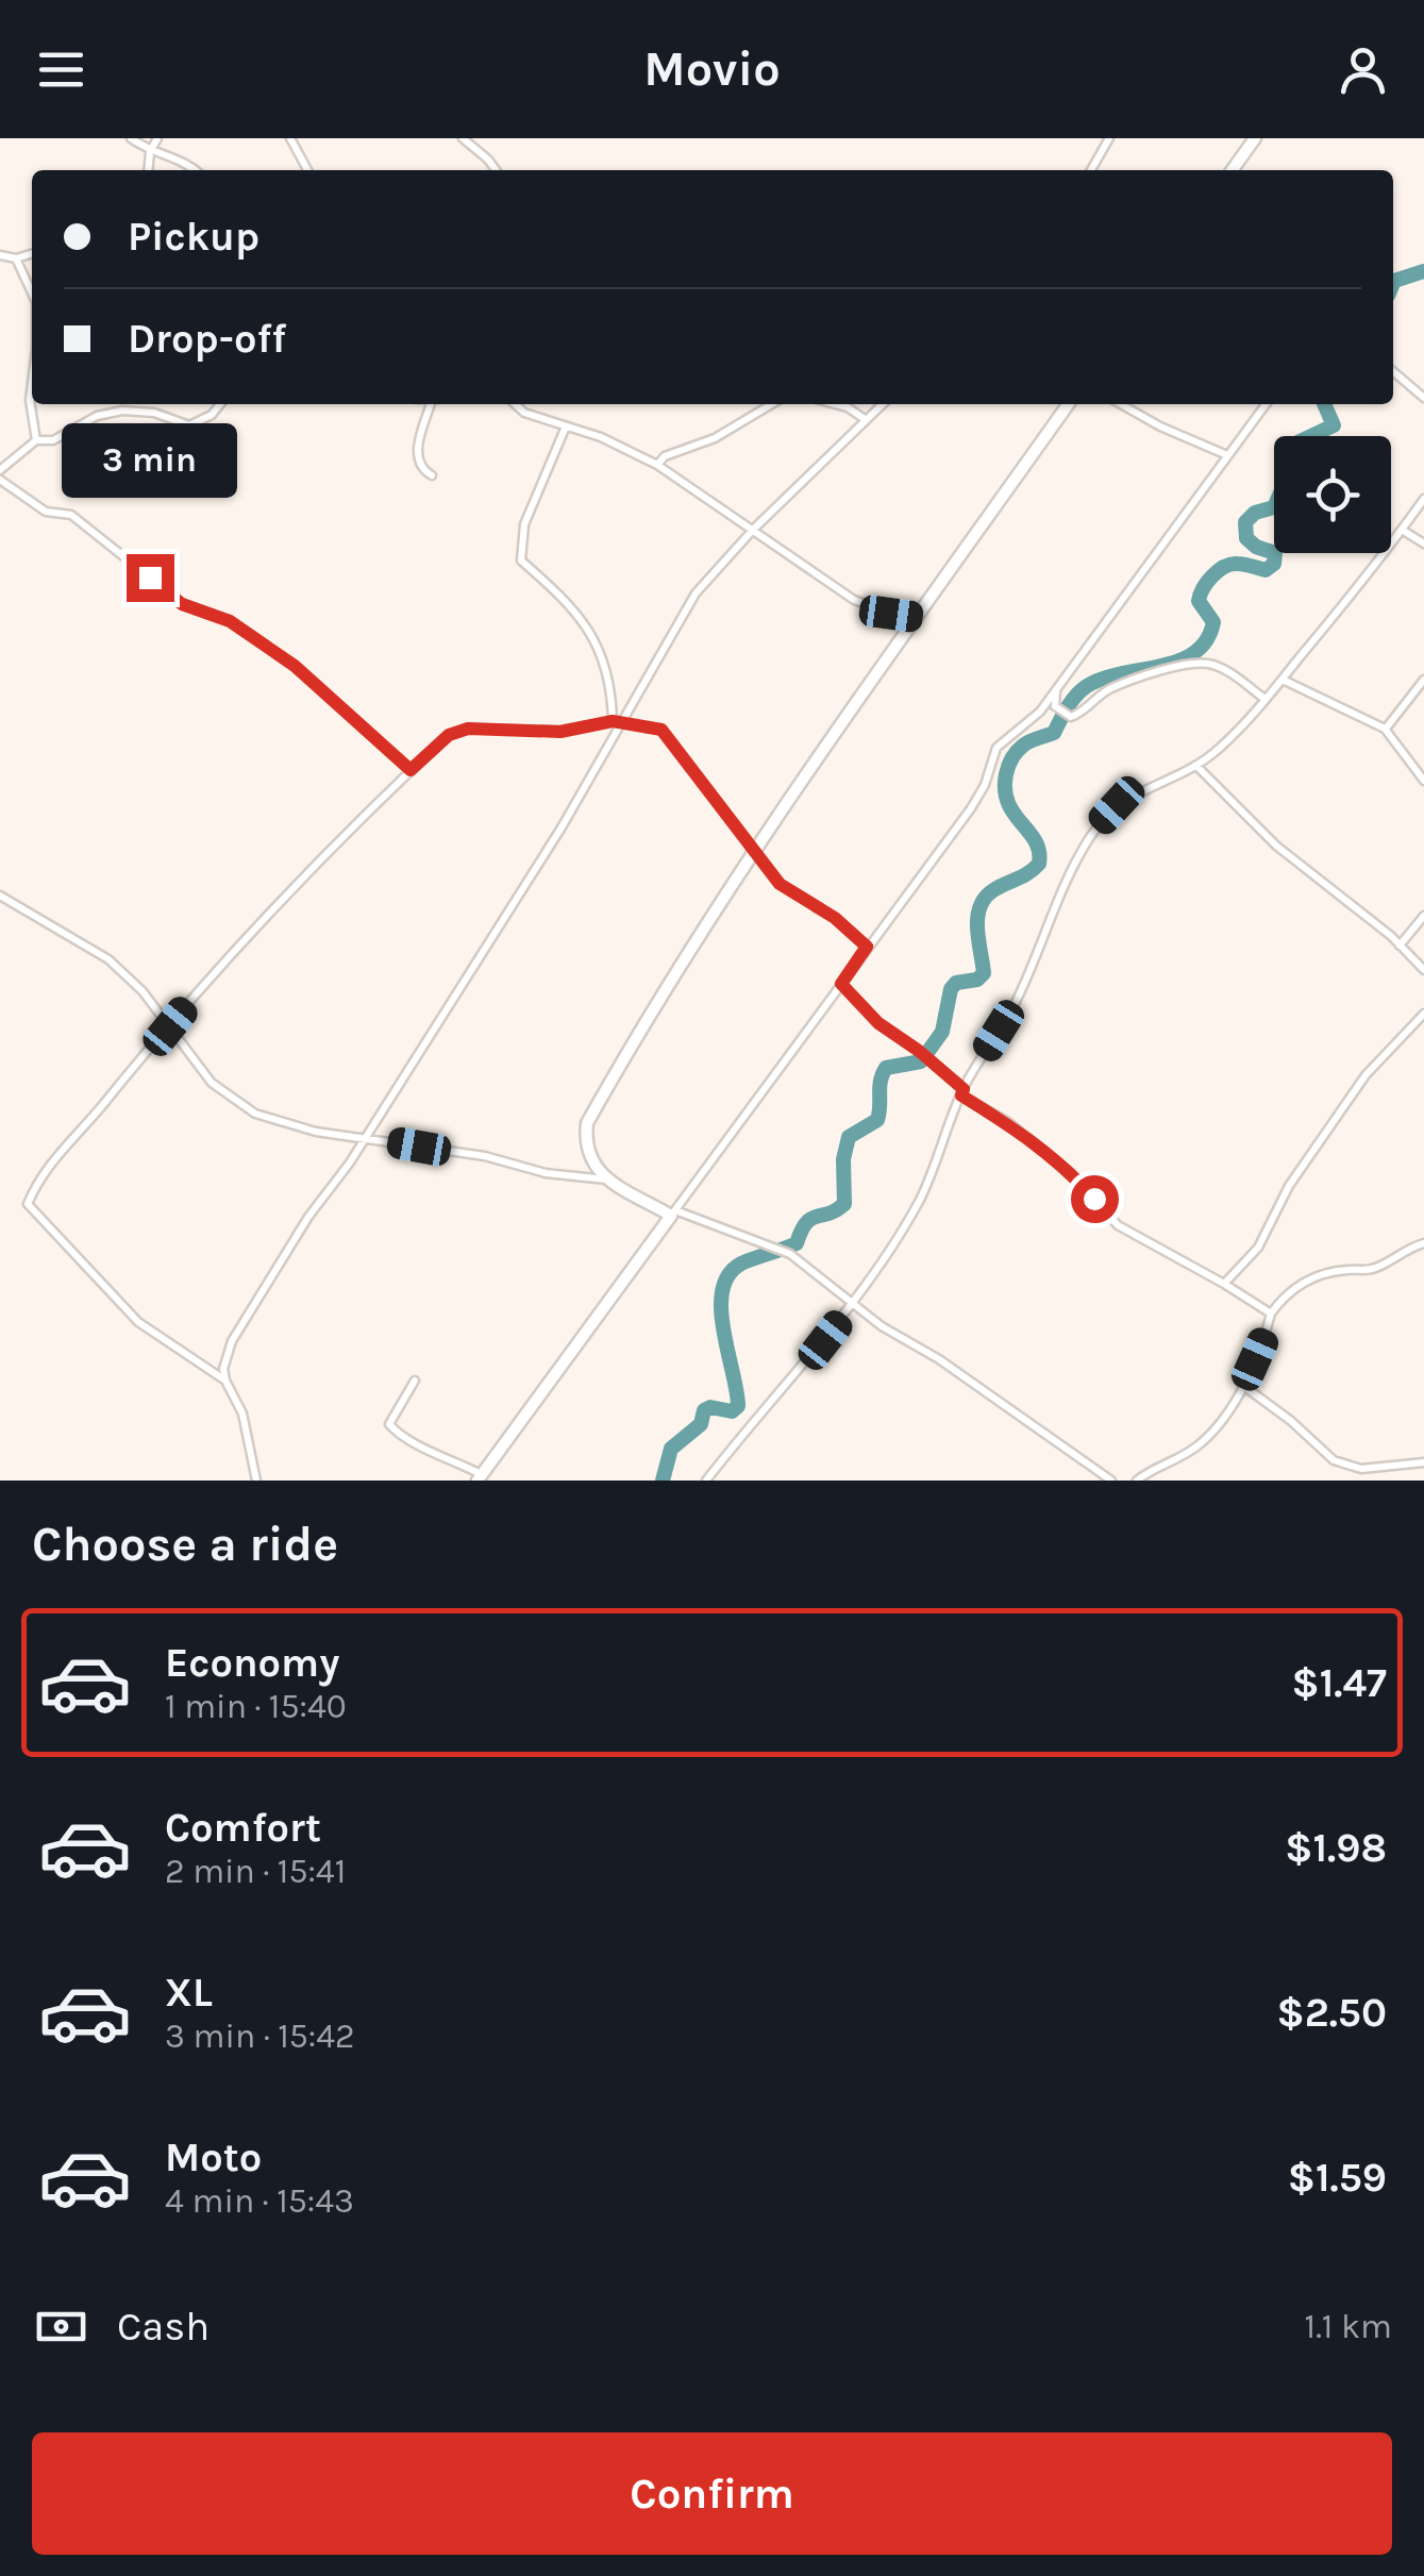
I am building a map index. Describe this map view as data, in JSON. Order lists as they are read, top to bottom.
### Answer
{
  "page": {
    "header": "Movio",
    "banner": ["Pickup", "Drop-off"],
    "bubble": "3 min",
    "heading": "Choose a ride",
    "list": [
      {
        "name": "Economy",
        "note": "1 min · 15:40",
        "value": "$1.47"
      },
      {
        "name": "Comfort",
        "note": "2 min · 15:41",
        "value": "$1.98"
      },
      {
        "name": "XL",
        "note": "3 min · 15:42",
        "value": "$2.50"
      },
      {
        "name": "Moto",
        "note": "4 min · 15:43",
        "value": "$1.59"
      }
    ],
    "pay": ["Cash", "1.1 km"],
    "buttons": "Confirm"
  }
}
